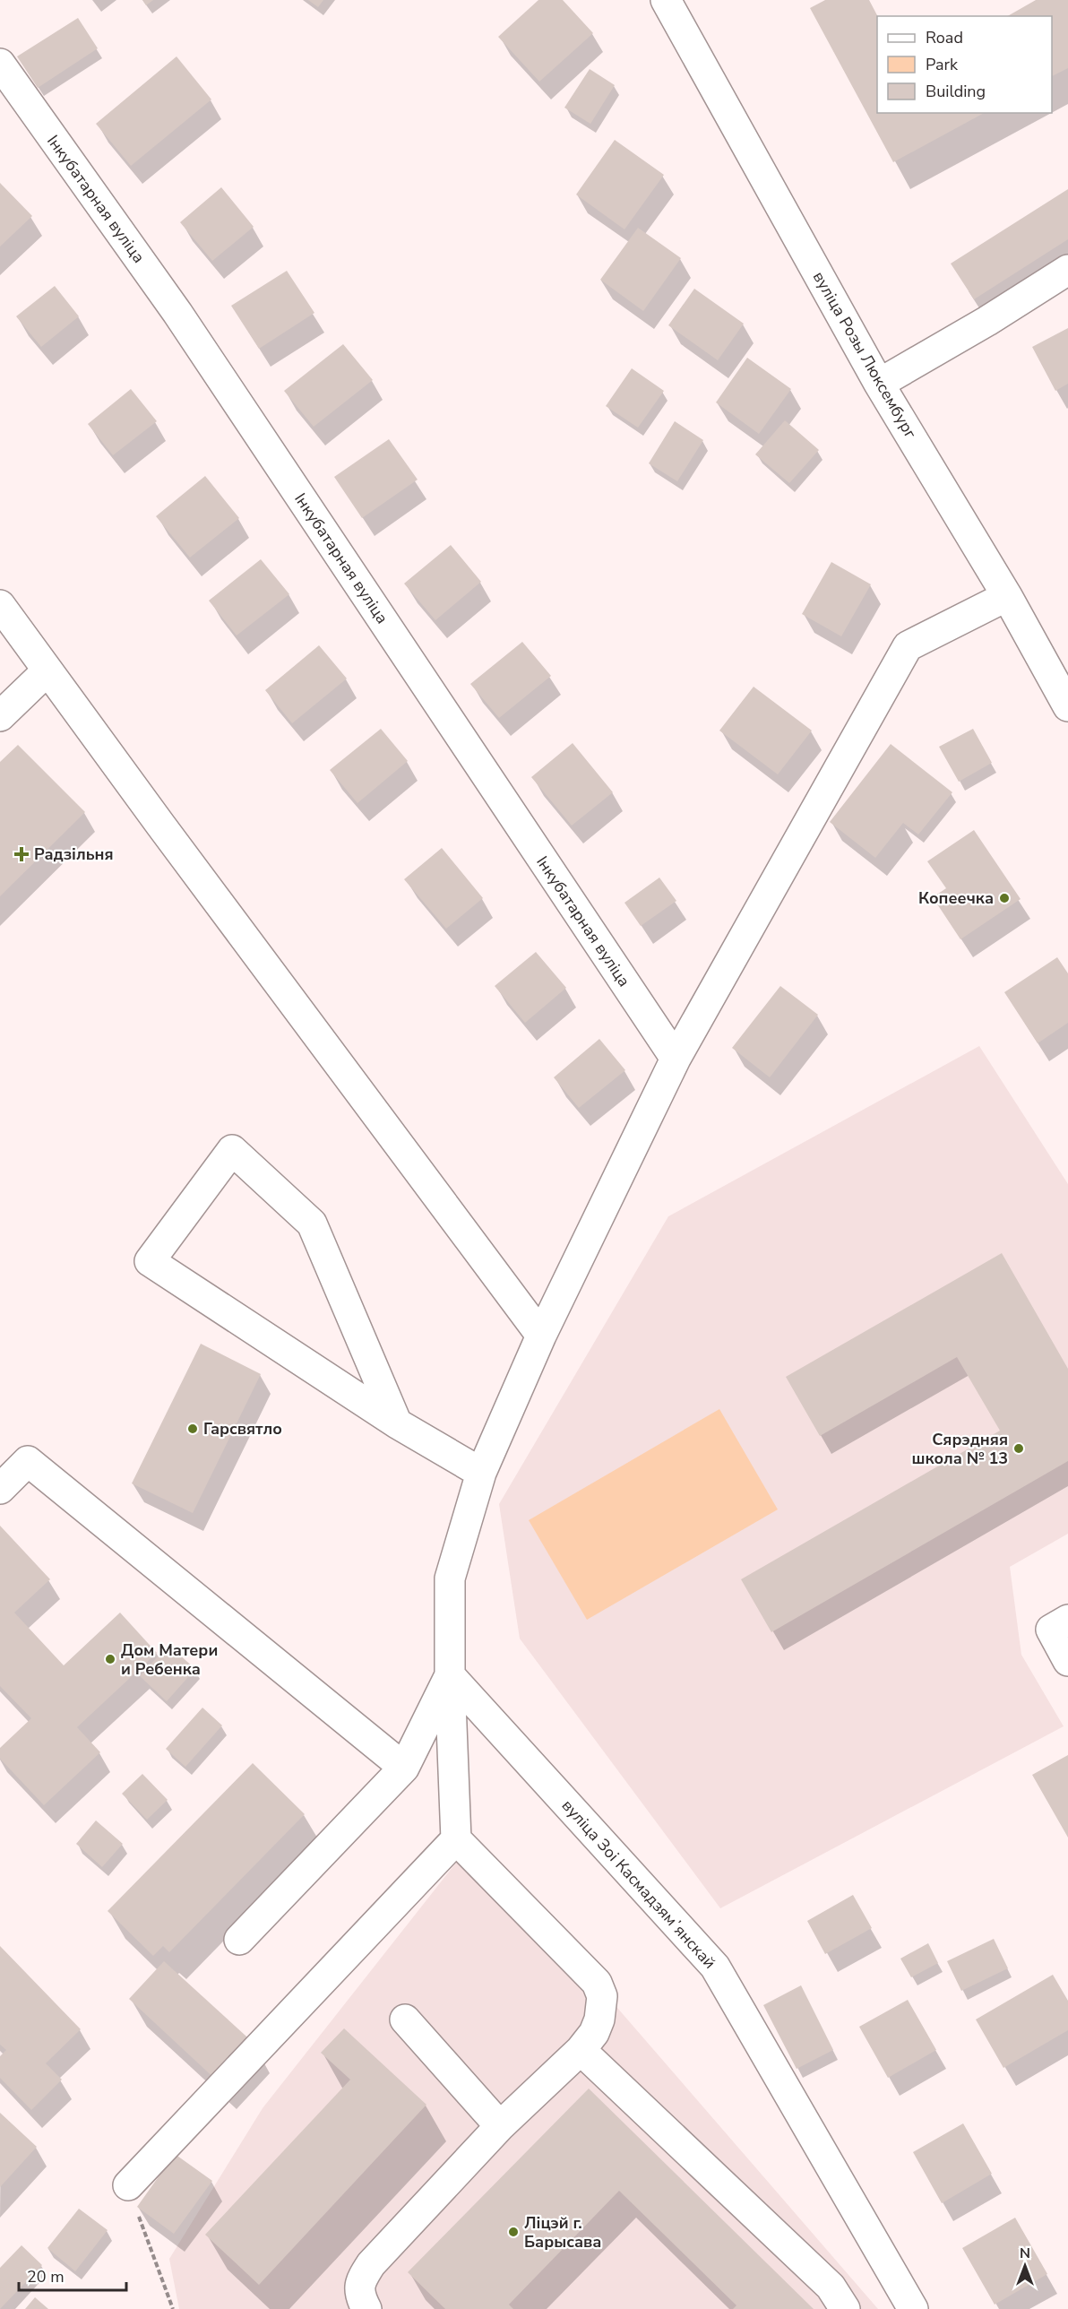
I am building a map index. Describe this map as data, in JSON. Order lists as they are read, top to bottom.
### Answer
{
  "streets": {
    "street": ["Інкубатарная вуліца", "вуліца Розы Люксембург", "вуліца Зоі Касмадзямʼянскай"]
  },
  "places": {
    "health": ["Радзільня"],
    "other": [
      "Копеечка",
      "Гарсвятло",
      "Сярэдняя школа № 13",
      "Дом Матери и Ребенка",
      "Ліцэй г. Барысава"
    ]
  },
  "legend": ["Road", "Park", "Building"],
  "scale_bar": "20 m",
  "north": "top"
}
